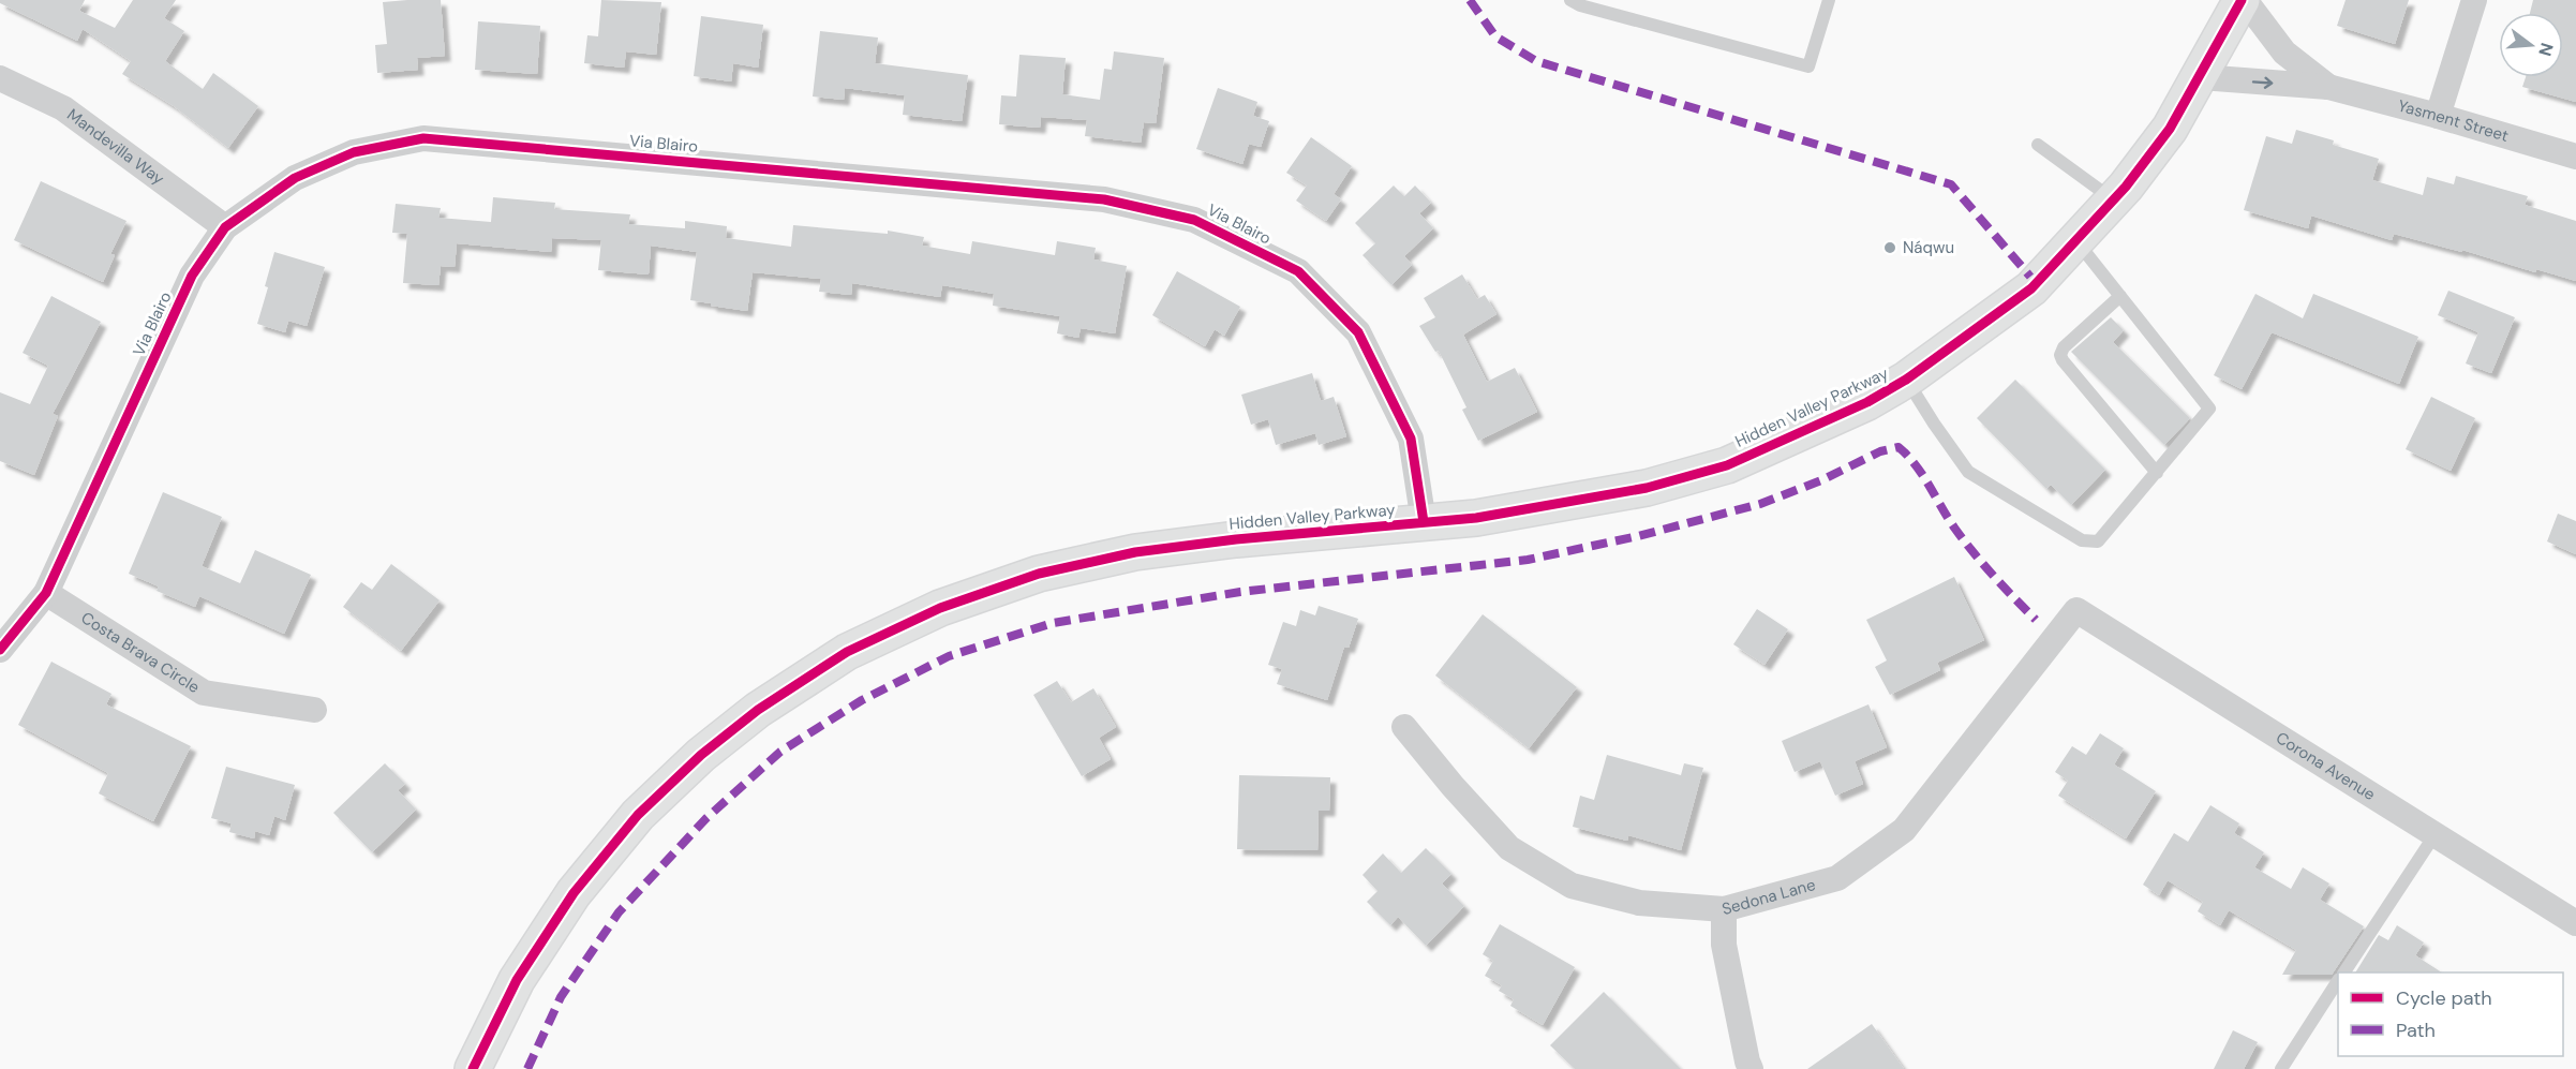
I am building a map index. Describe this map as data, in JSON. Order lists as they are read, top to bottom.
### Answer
{
  "streets": {
    "main road": ["Hidden Valley Parkway"],
    "street": [
      "Yasment Street",
      "Via Blairo",
      "Mandevilla Way",
      "Costa Brava Circle",
      "Corona Avenue",
      "Sedona Lane"
    ]
  },
  "crossings": [
    ["Yasment Street", "Hidden Valley Parkway"],
    ["Via Blairo", "Mandevilla Way"],
    ["Via Blairo", "Hidden Valley Parkway"],
    ["Via Blairo", "Costa Brava Circle"],
    ["Corona Avenue", "Sedona Lane"]
  ],
  "places": ["Náqwu"],
  "legend": ["Cycle path", "Path"],
  "north": "right"
}
